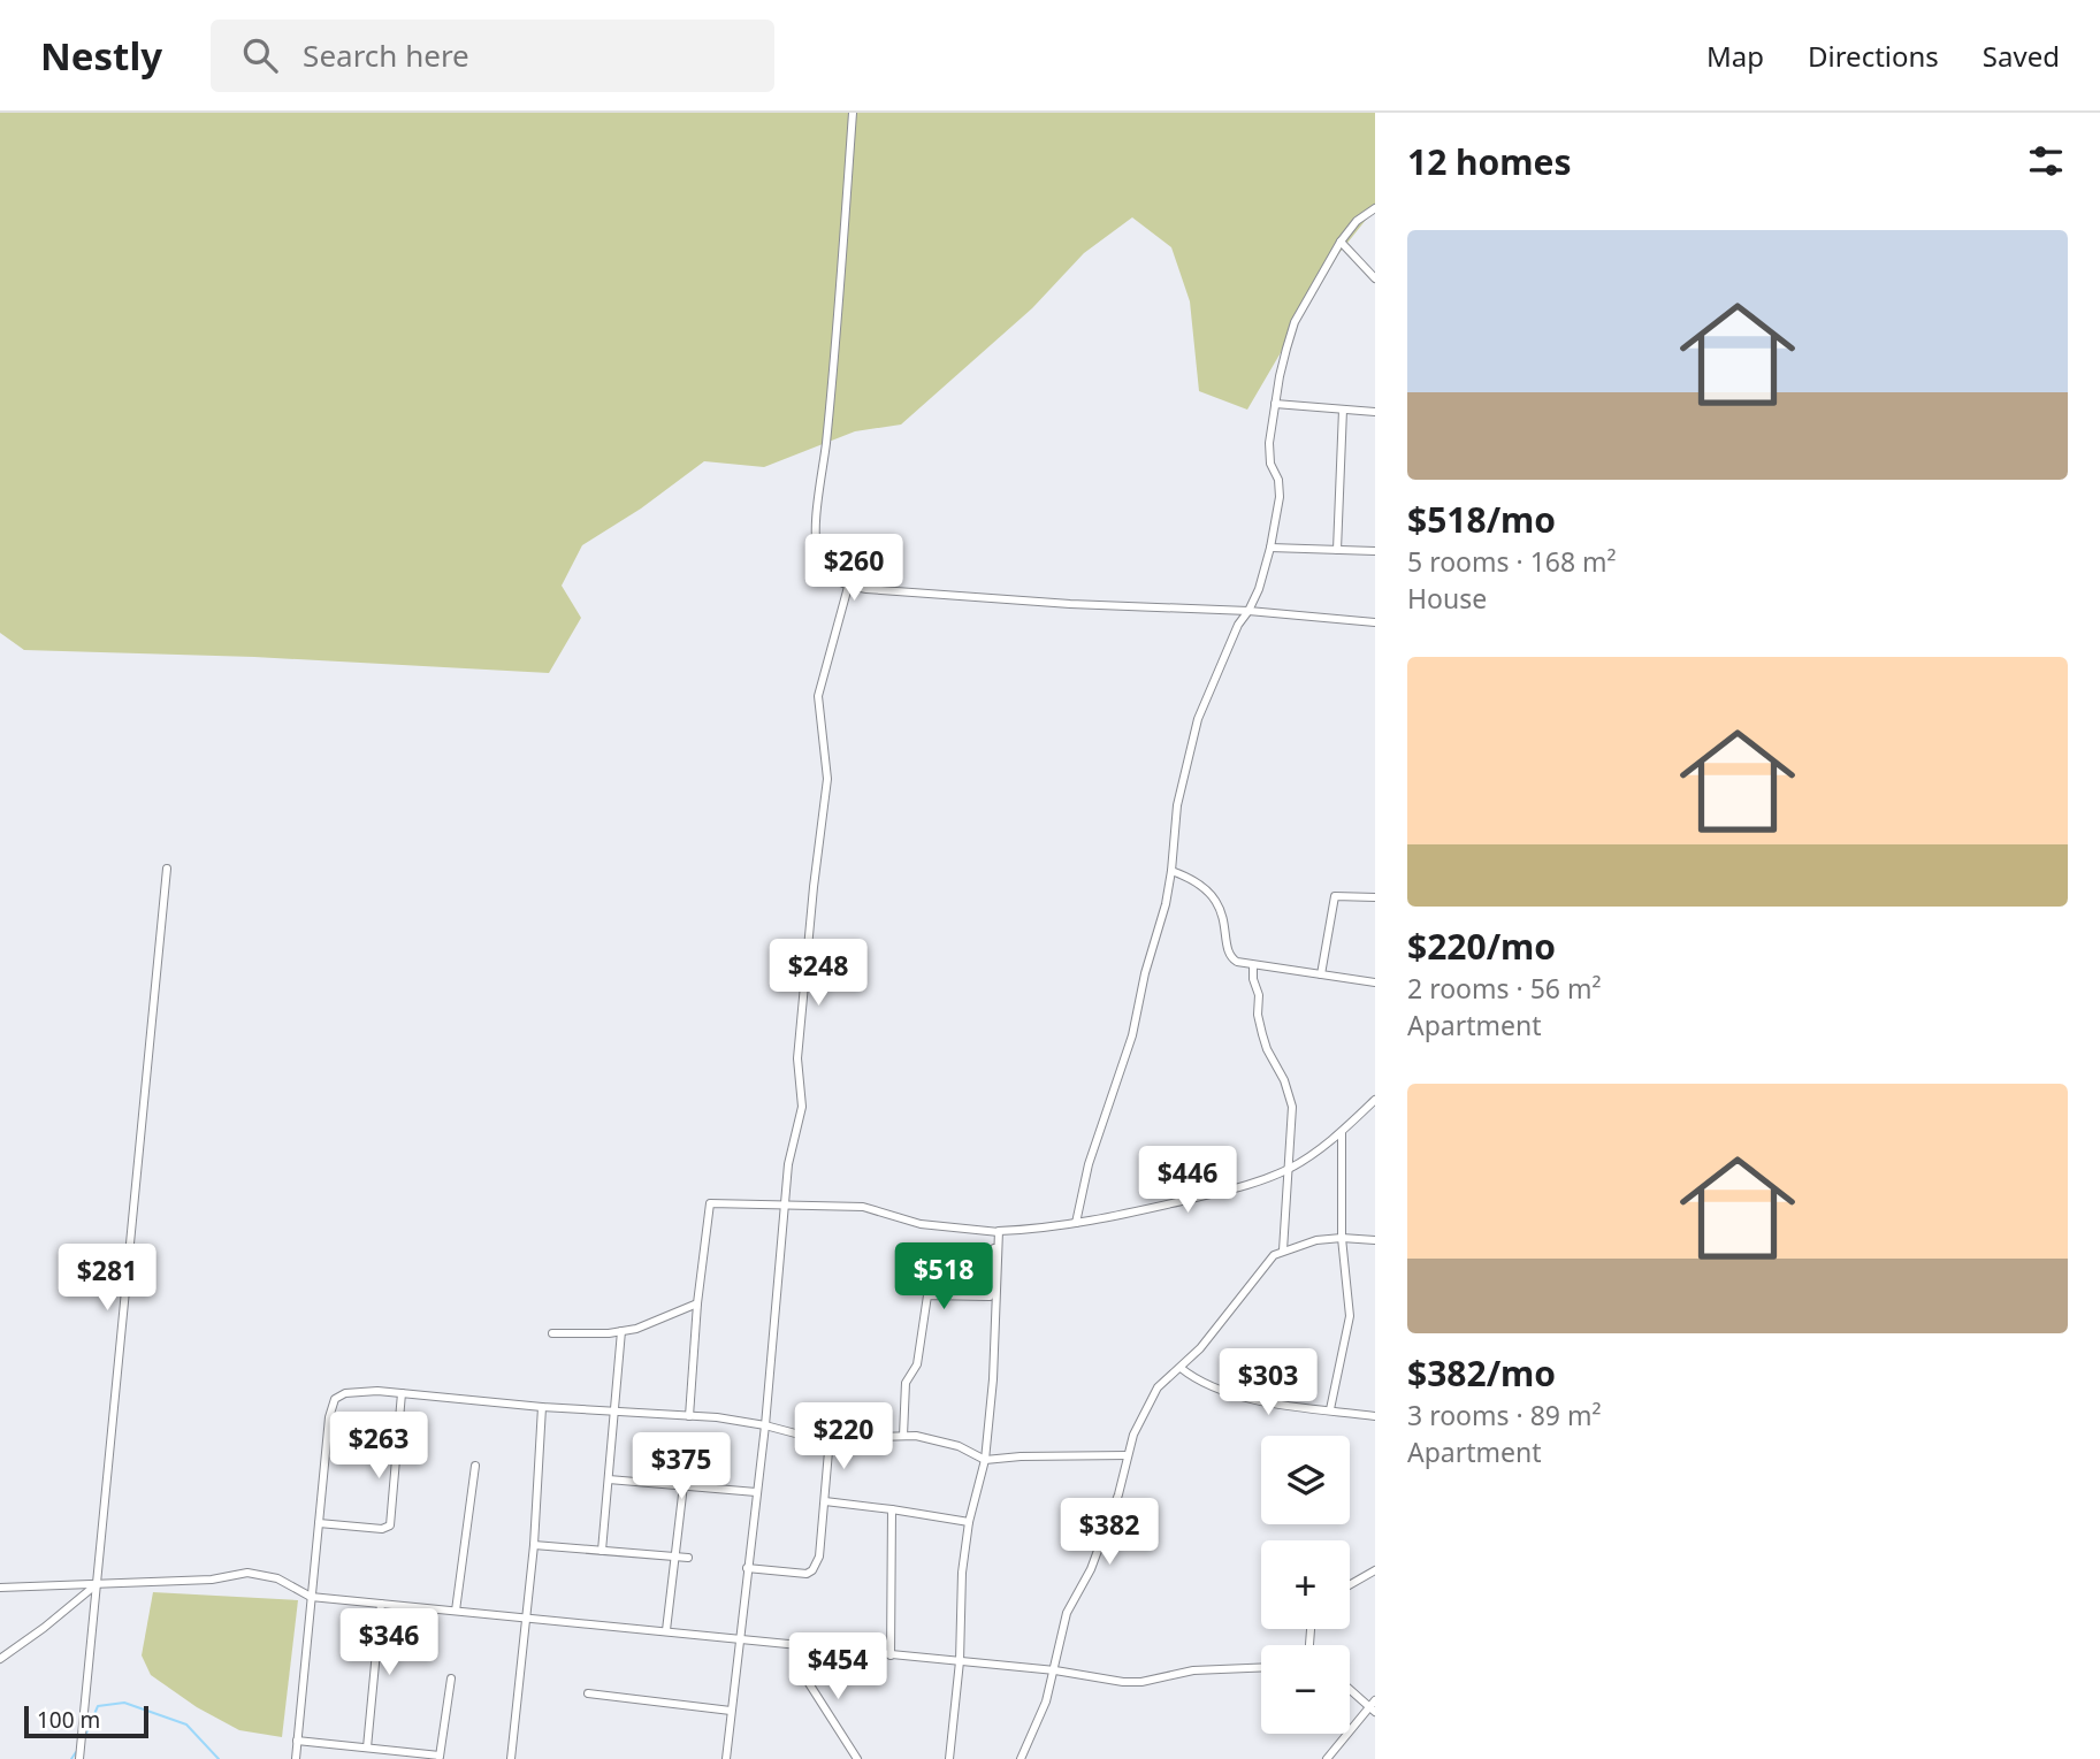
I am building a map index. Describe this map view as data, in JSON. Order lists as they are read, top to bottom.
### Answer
{
  "scale_bar": "100 m",
  "page": {
    "header": "Nestly",
    "search": "Search here",
    "nav": ["Map", "Directions", "Saved"],
    "heading": "12 homes",
    "list": [
      {
        "name": "$518/mo",
        "note": "5 rooms · 168 m² · House"
      },
      {
        "name": "$220/mo",
        "note": "2 rooms · 56 m² · Apartment"
      },
      {
        "name": "$382/mo",
        "note": "3 rooms · 89 m² · Apartment"
      }
    ],
    "price": [
      "$260",
      "$248",
      "$446",
      "$518",
      "$281",
      "$303",
      "$220",
      "$263",
      "$375",
      "$382",
      "$346",
      "$454"
    ],
    "map_buttons": ["+", "−"],
    "scale": "100 m"
  }
}
